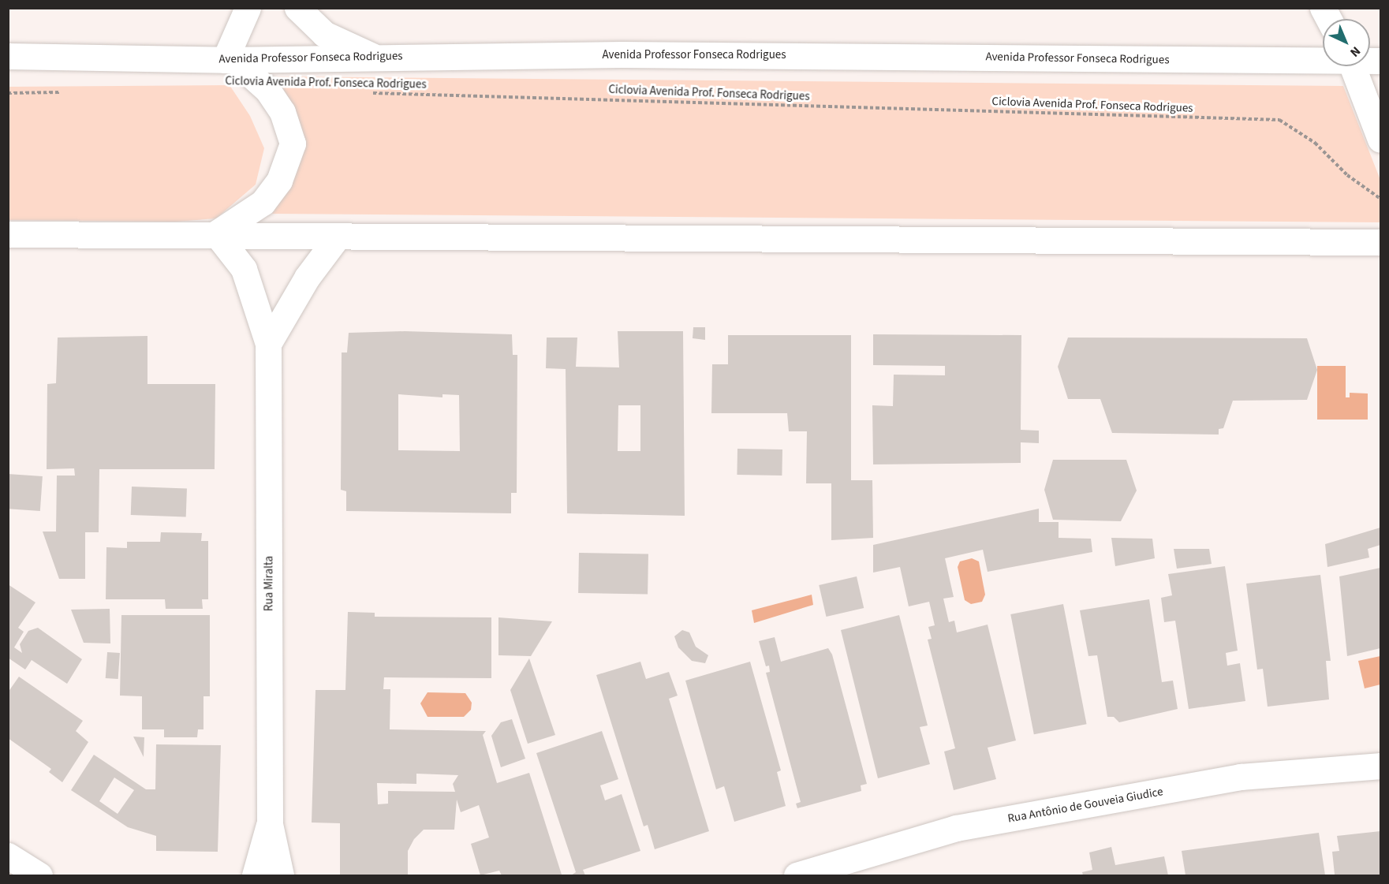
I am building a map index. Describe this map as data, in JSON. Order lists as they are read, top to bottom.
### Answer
{
  "streets": {
    "main road": ["Avenida Professor Fonseca Rodrigues", "Rua Miralta", "Rua Antônio de Gouveia Giudice"],
    "path": ["Ciclovia Avenida Prof. Fonseca Rodrigues"]
  },
  "north": "bottom right"
}
